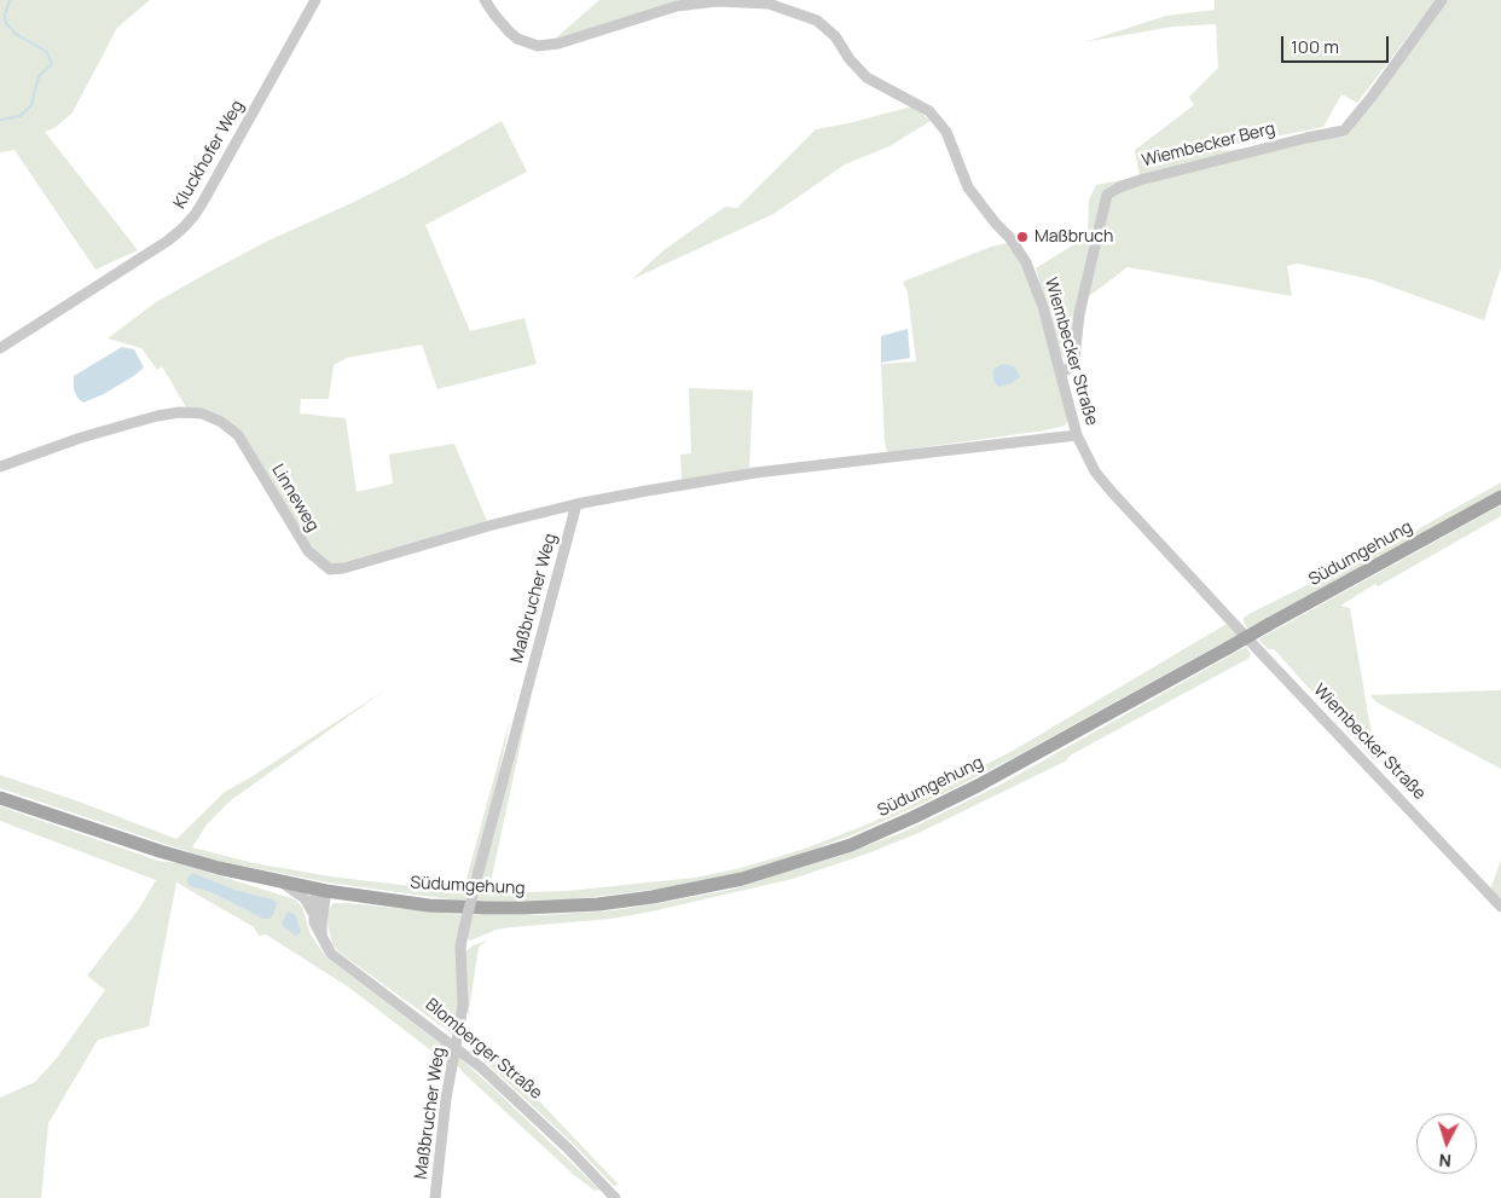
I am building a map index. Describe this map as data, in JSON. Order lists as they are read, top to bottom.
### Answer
{
  "streets": {
    "main road": ["Südumgehung"],
    "street": [
      "Wiembecker Berg",
      "Kluckhofer Weg",
      "Wiembecker Straße",
      "Linneweg",
      "Maßbrucher Weg",
      "Blomberger Straße"
    ]
  },
  "crossings": [
    ["Wiembecker Berg", "Wiembecker Straße"],
    ["Linneweg", "Maßbrucher Weg"],
    ["Südumgehung", "Blomberger Straße"]
  ],
  "places": ["Maßbruch"],
  "scale_bar": "100 m",
  "north": "bottom"
}
